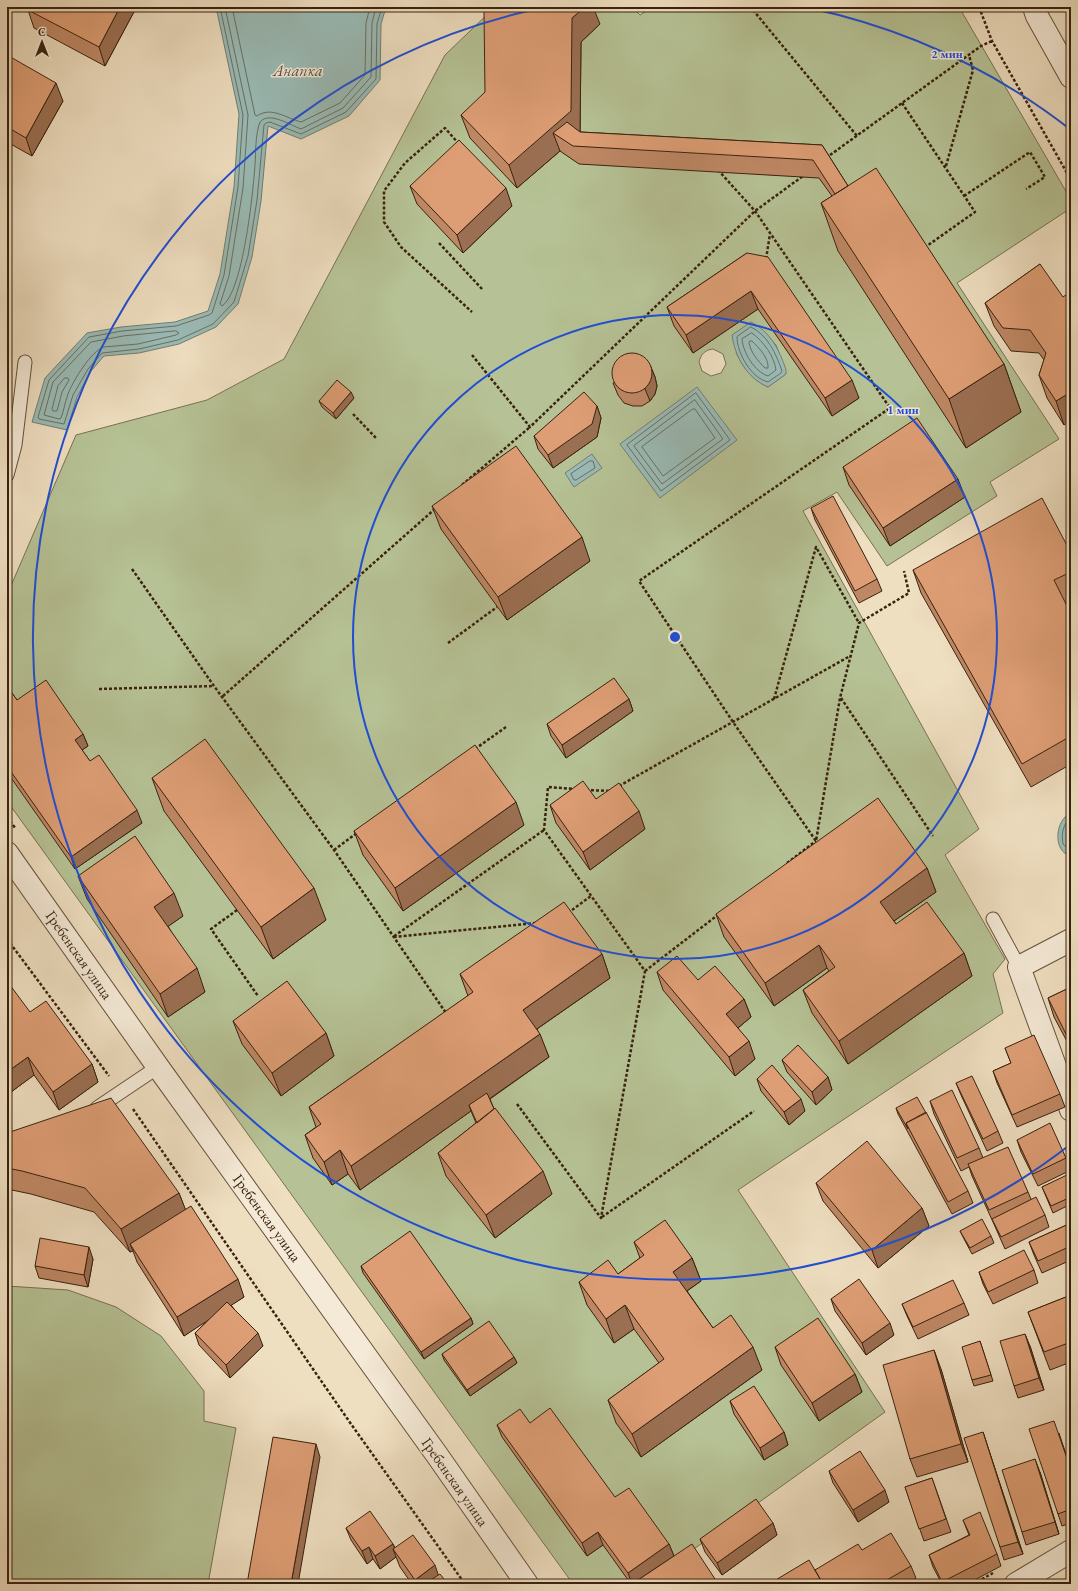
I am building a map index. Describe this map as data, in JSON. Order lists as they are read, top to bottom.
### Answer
{
  "streets": {
    "street": ["Гребенская улица"]
  },
  "water": ["Анапка"],
  "north": "top",
  "rings": ["2 мин", "1 мин"]
}
